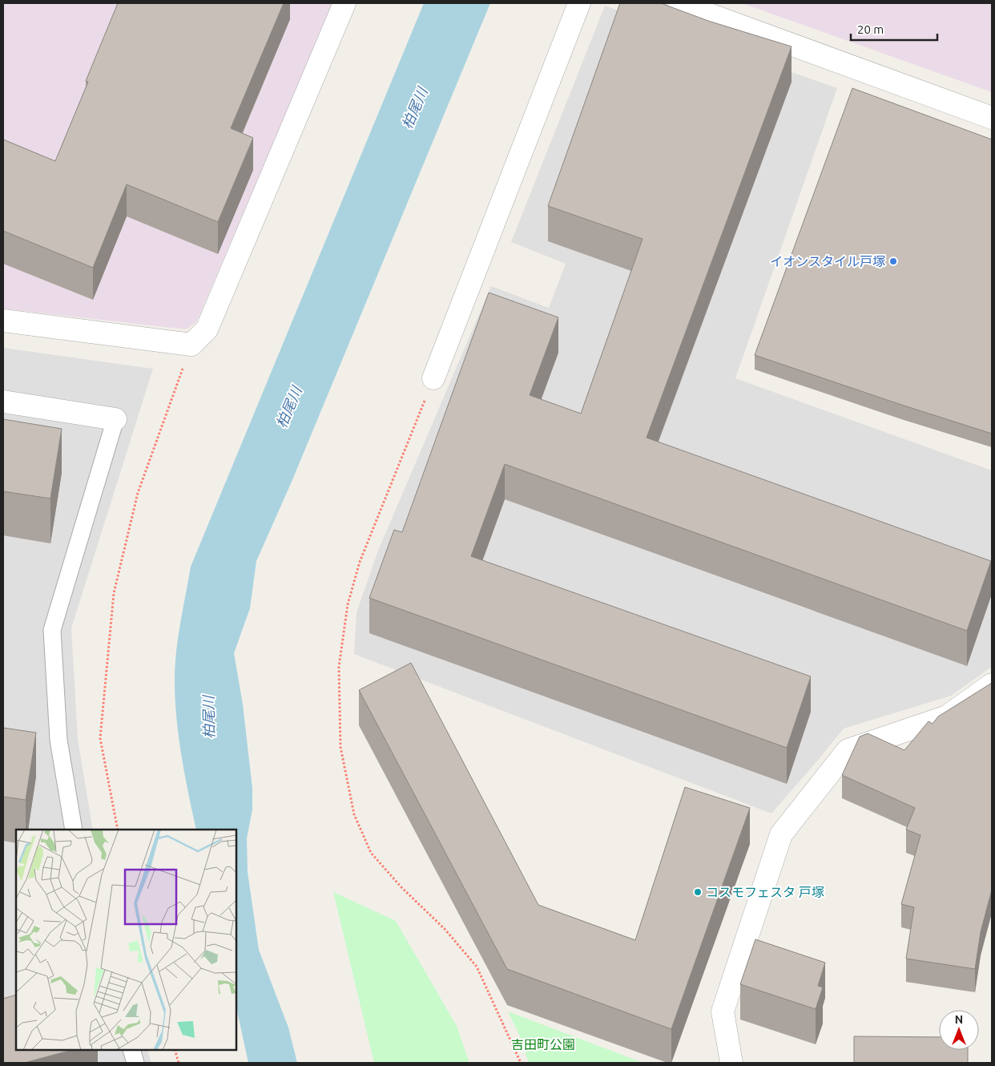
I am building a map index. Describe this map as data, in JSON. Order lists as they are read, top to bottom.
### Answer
{
  "water": ["柏尾川"],
  "parks": ["吉田町公園"],
  "places": ["イオンスタイル戸塚", "コスモフェスタ 戸塚"],
  "scale_bar": "20 m",
  "north": "top"
}
